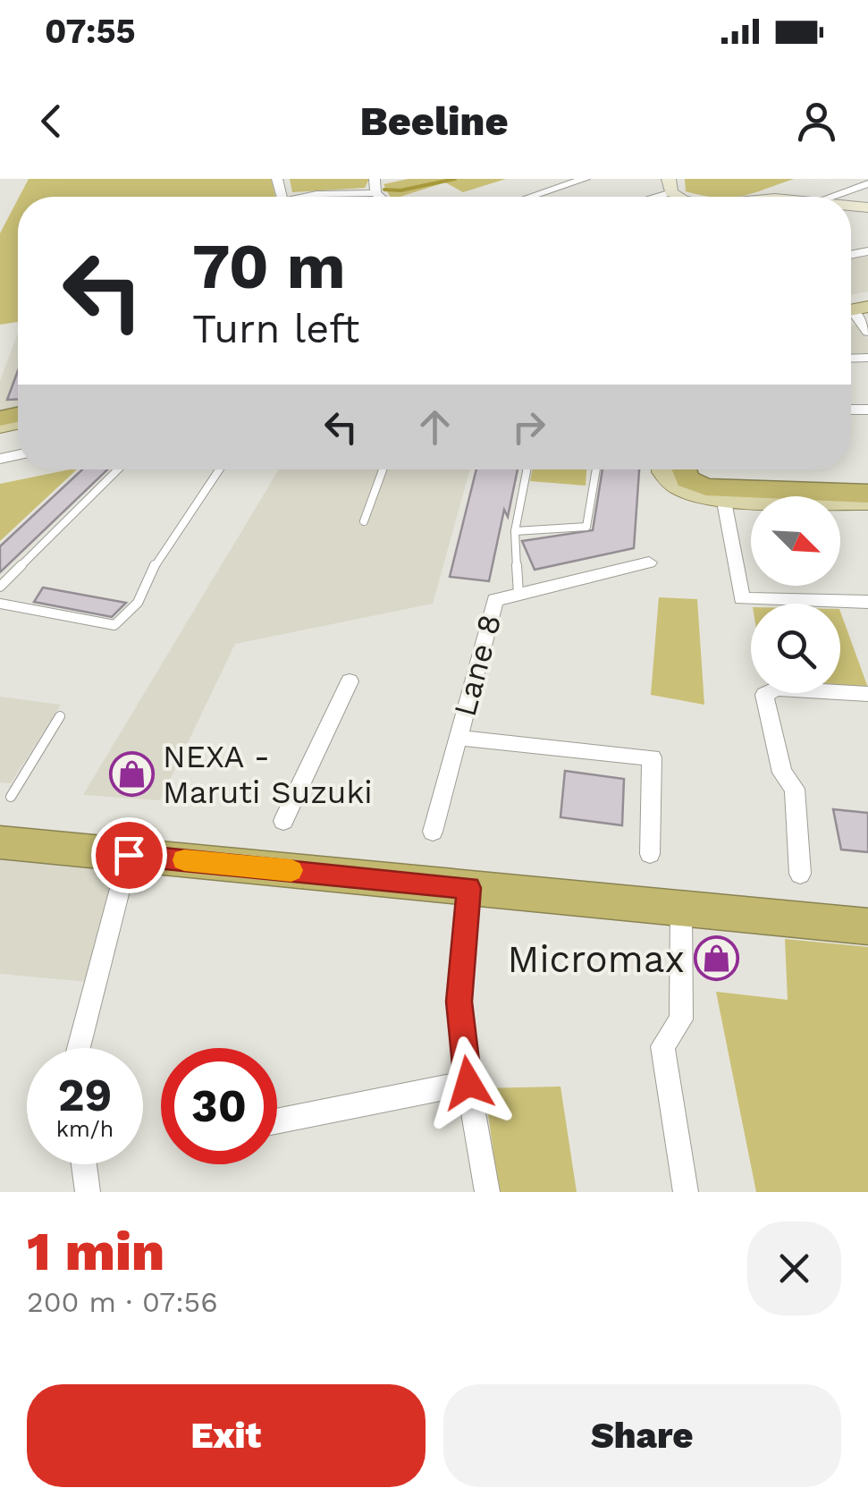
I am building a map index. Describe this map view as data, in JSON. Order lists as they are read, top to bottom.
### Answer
{
  "streets": {
    "street": ["Lane 8"]
  },
  "places": {
    "shop": ["NEXA - Maruti Suzuki", "Micromax"]
  },
  "north": "bottom right",
  "page": {
    "status": "07:55",
    "header": "Beeline",
    "turn": ["70 m", "Turn left"],
    "speed": "29 km/h",
    "limit": "30",
    "heading": ["1 min", "200 m · 07:56"],
    "buttons": ["Exit", "Share"]
  }
}
